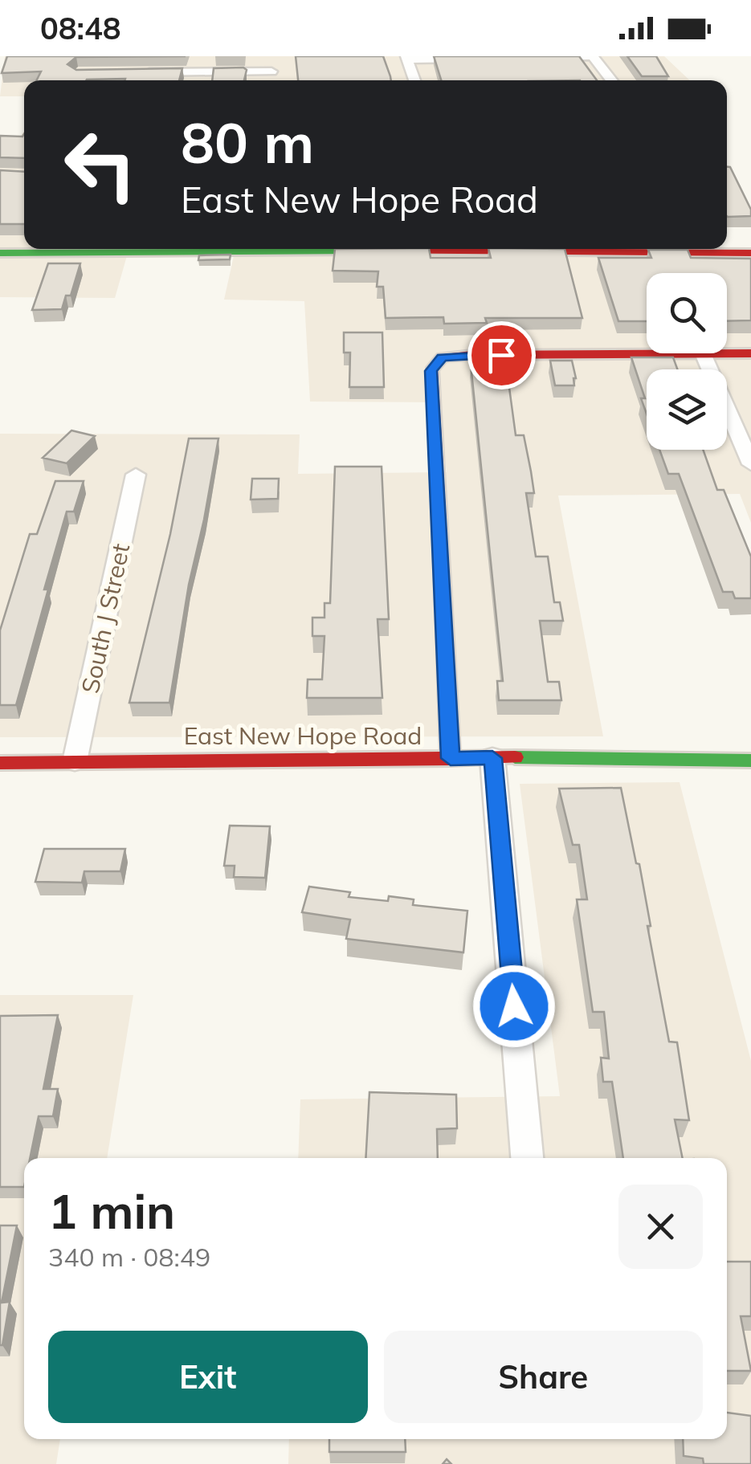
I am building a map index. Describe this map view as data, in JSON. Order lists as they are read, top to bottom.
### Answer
{
  "streets": {
    "street": ["South J Street", "East New Hope Road"]
  },
  "crossings": [
    ["South J Street", "East New Hope Road"]
  ],
  "page": {
    "status": "08:48",
    "turn": ["80 m", "East New Hope Road"],
    "heading": ["1 min", "340 m · 08:49"],
    "buttons": ["Exit", "Share"]
  }
}
